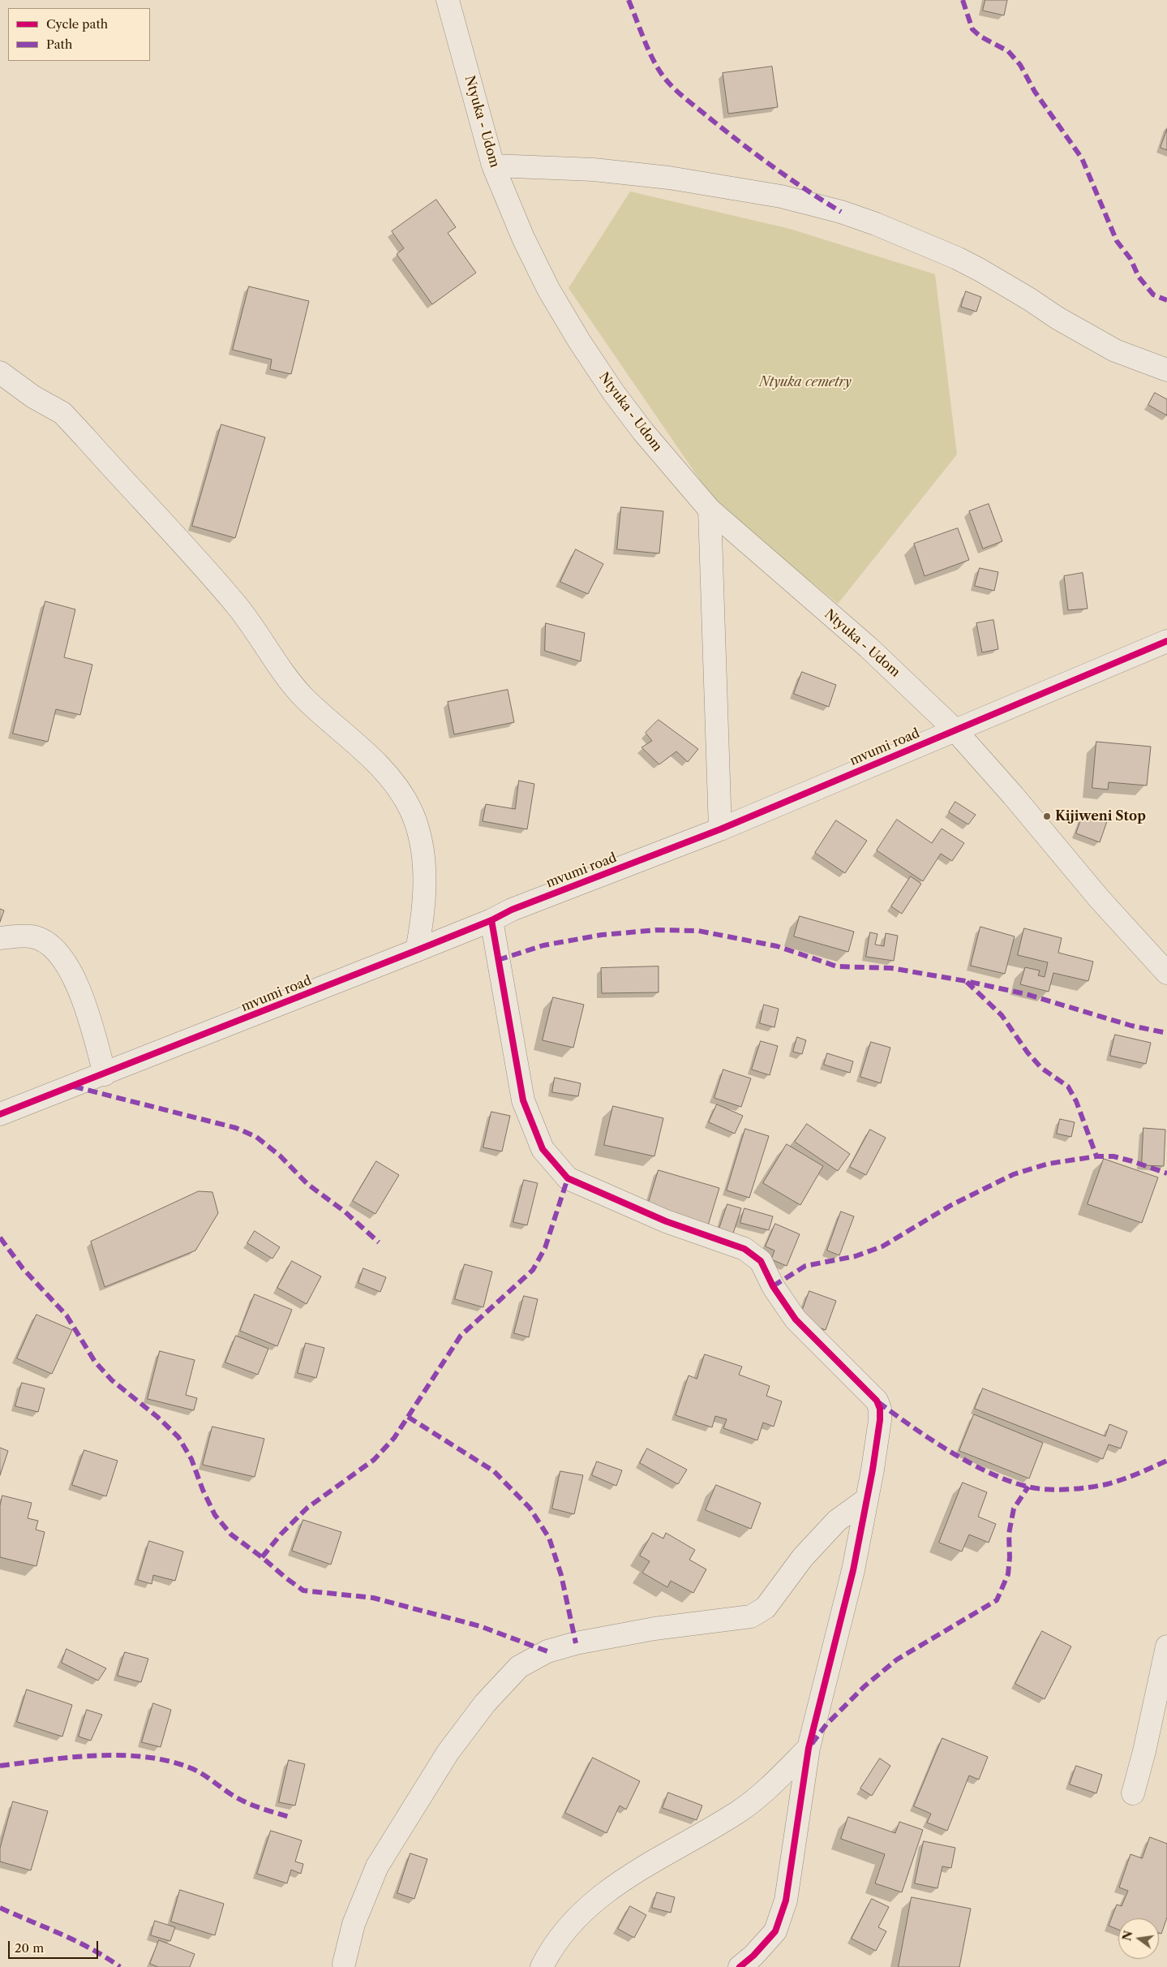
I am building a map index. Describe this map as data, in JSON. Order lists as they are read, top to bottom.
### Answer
{
  "streets": {
    "street": ["Ntyuka - Udom", "mvumi road"]
  },
  "crossings": [
    ["Ntyuka - Udom", "mvumi road"]
  ],
  "parks": ["Ntyuka cemetry"],
  "places": ["Kijiweni Stop"],
  "legend": ["Cycle path", "Path"],
  "scale_bar": "20 m",
  "north": "left"
}
